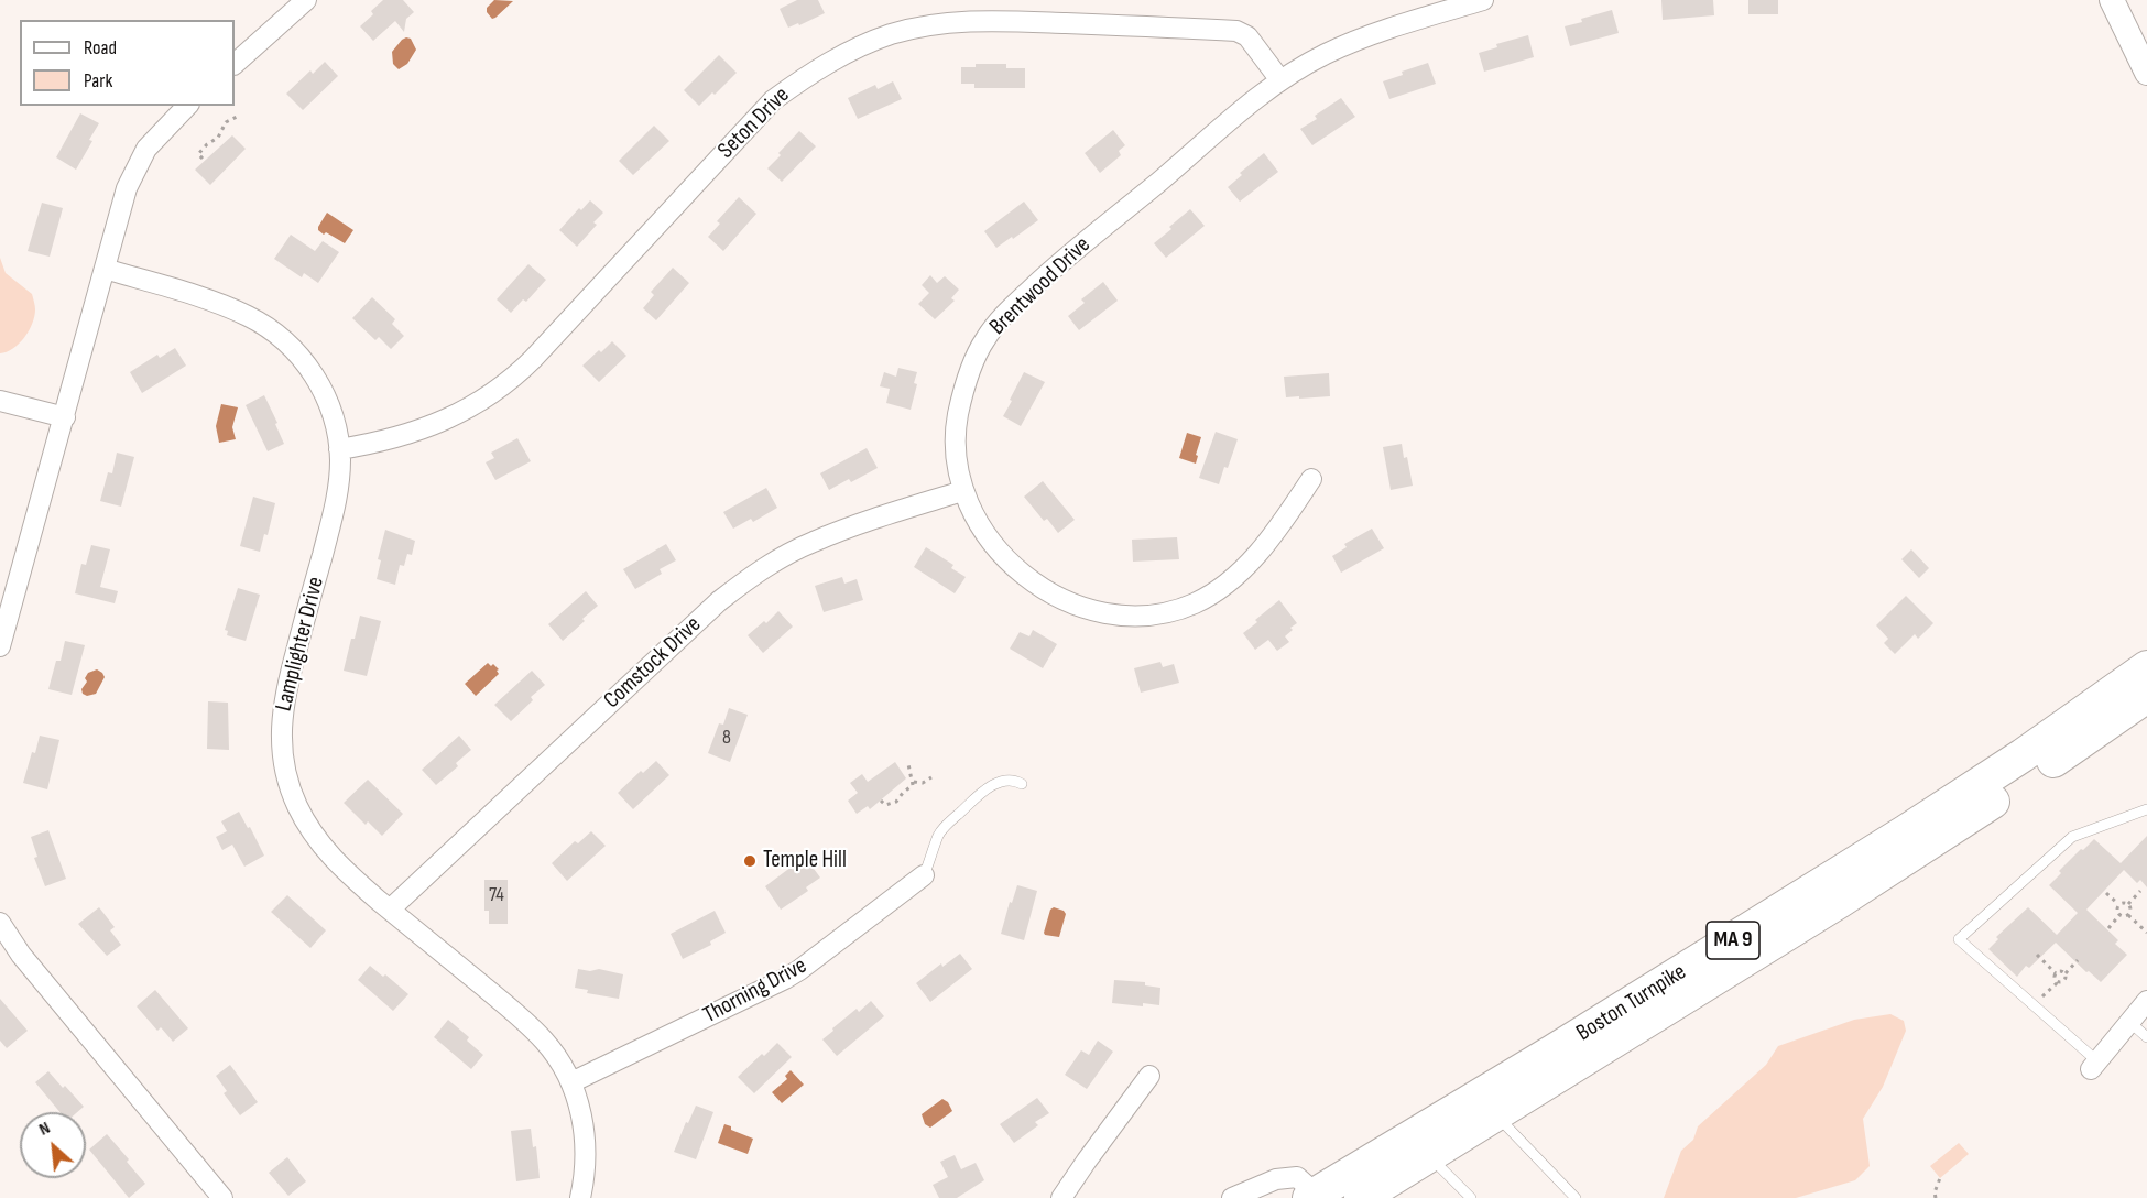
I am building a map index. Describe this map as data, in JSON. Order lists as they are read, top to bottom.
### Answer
{
  "streets": {
    "highway": ["MA 9", "Boston Turnpike"],
    "street": [
      "Seton Drive",
      "Brentwood Drive",
      "Lamplighter Drive",
      "Comstock Drive",
      "Thorning Drive"
    ]
  },
  "crossings": [
    ["Seton Drive", "Brentwood Drive"],
    ["Seton Drive", "Lamplighter Drive"],
    ["Brentwood Drive", "Comstock Drive"],
    ["Lamplighter Drive", "Comstock Drive"],
    ["Lamplighter Drive", "Thorning Drive"]
  ],
  "places": ["Temple Hill"],
  "house_numbers": ["8", "74"],
  "legend": ["Road", "Park"],
  "north": "top left"
}
